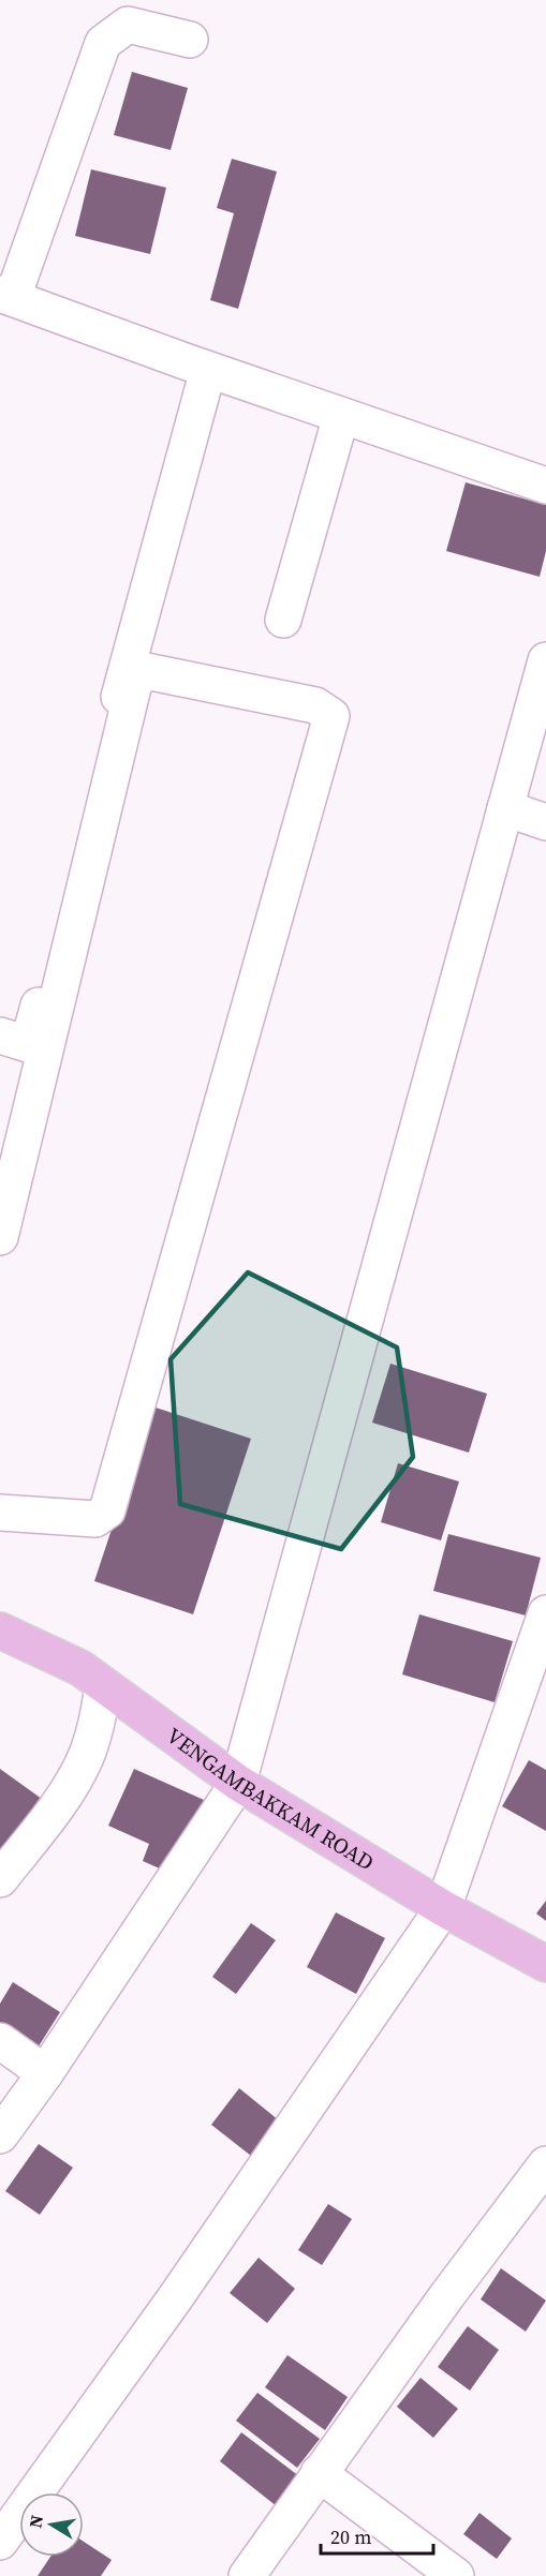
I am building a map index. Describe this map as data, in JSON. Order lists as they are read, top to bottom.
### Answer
{
  "streets": {
    "main road": ["VENGAMBAKKAM ROAD"]
  },
  "scale_bar": "20 m",
  "north": "left"
}
